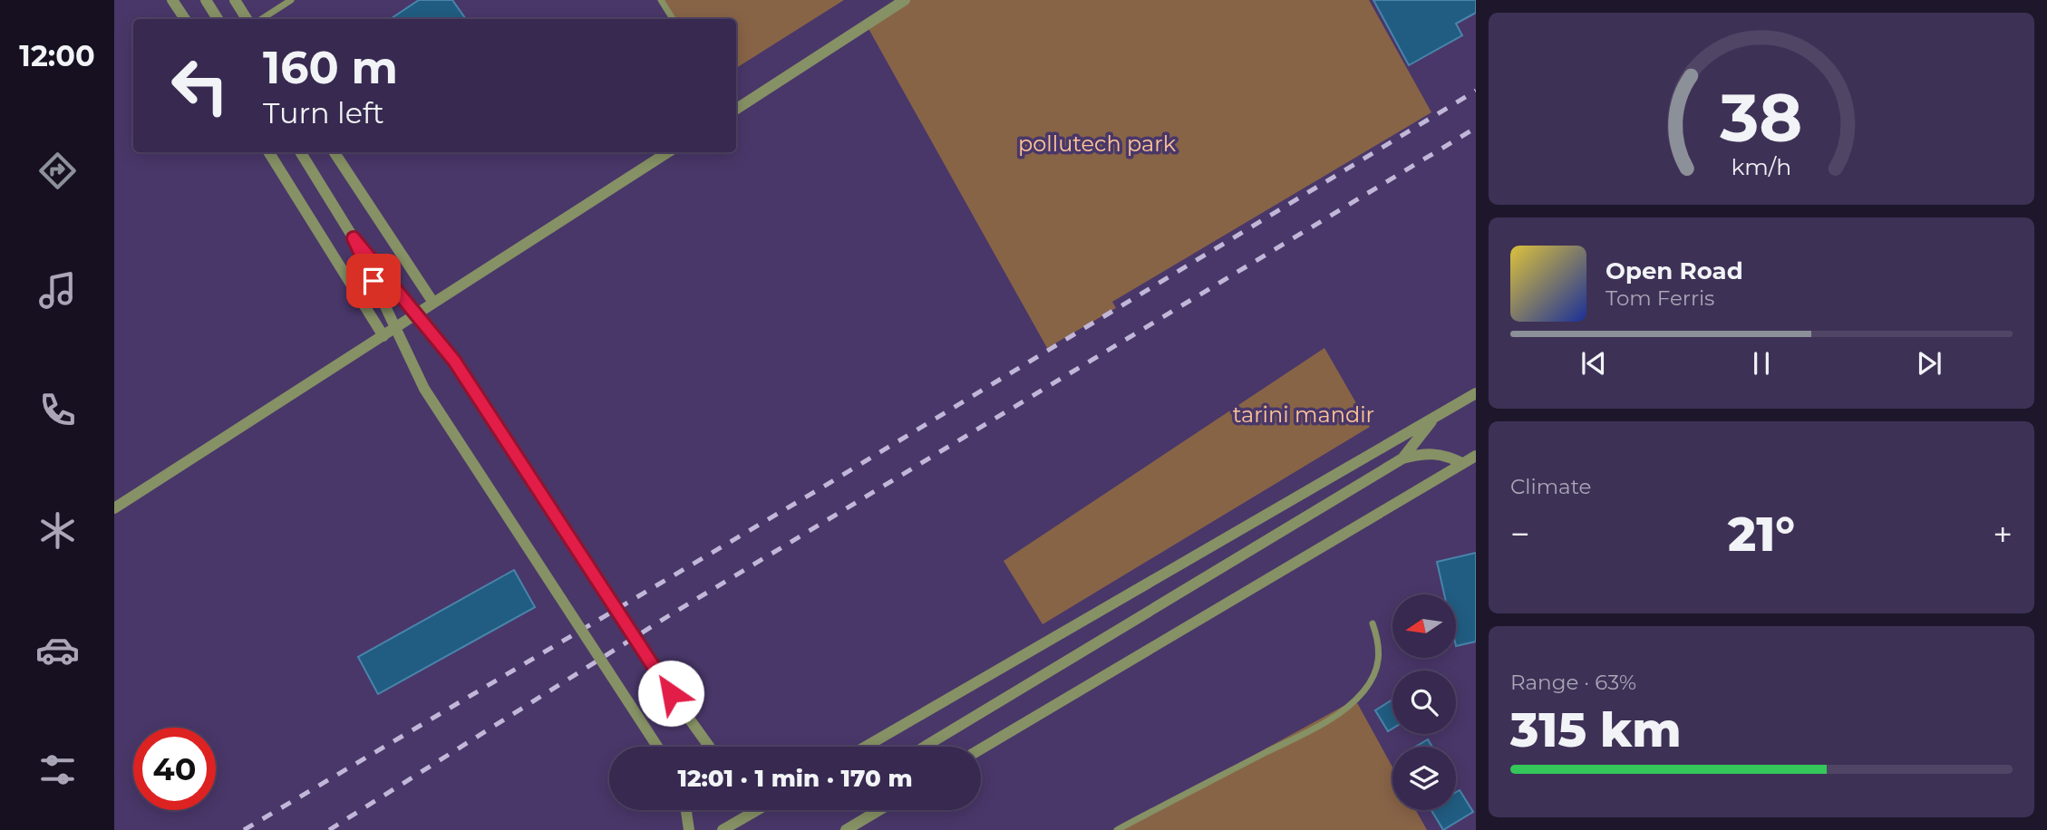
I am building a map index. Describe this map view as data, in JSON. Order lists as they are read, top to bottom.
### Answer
{
  "parks": ["pollutech park", "tarini mandir"],
  "north": "left",
  "page": {
    "tabs": "12:00",
    "turn": ["160 m", "Turn left"],
    "song": ["Open Road", "Tom Ferris"],
    "tile": [
      "Climate",
      ["Range · 63%", "315 km"]
    ],
    "heat": ["−", "21°", "+"],
    "limit": "40",
    "trip": "12:01 · 1 min · 170 m",
    "gauge": ["38", "km/h"]
  }
}
